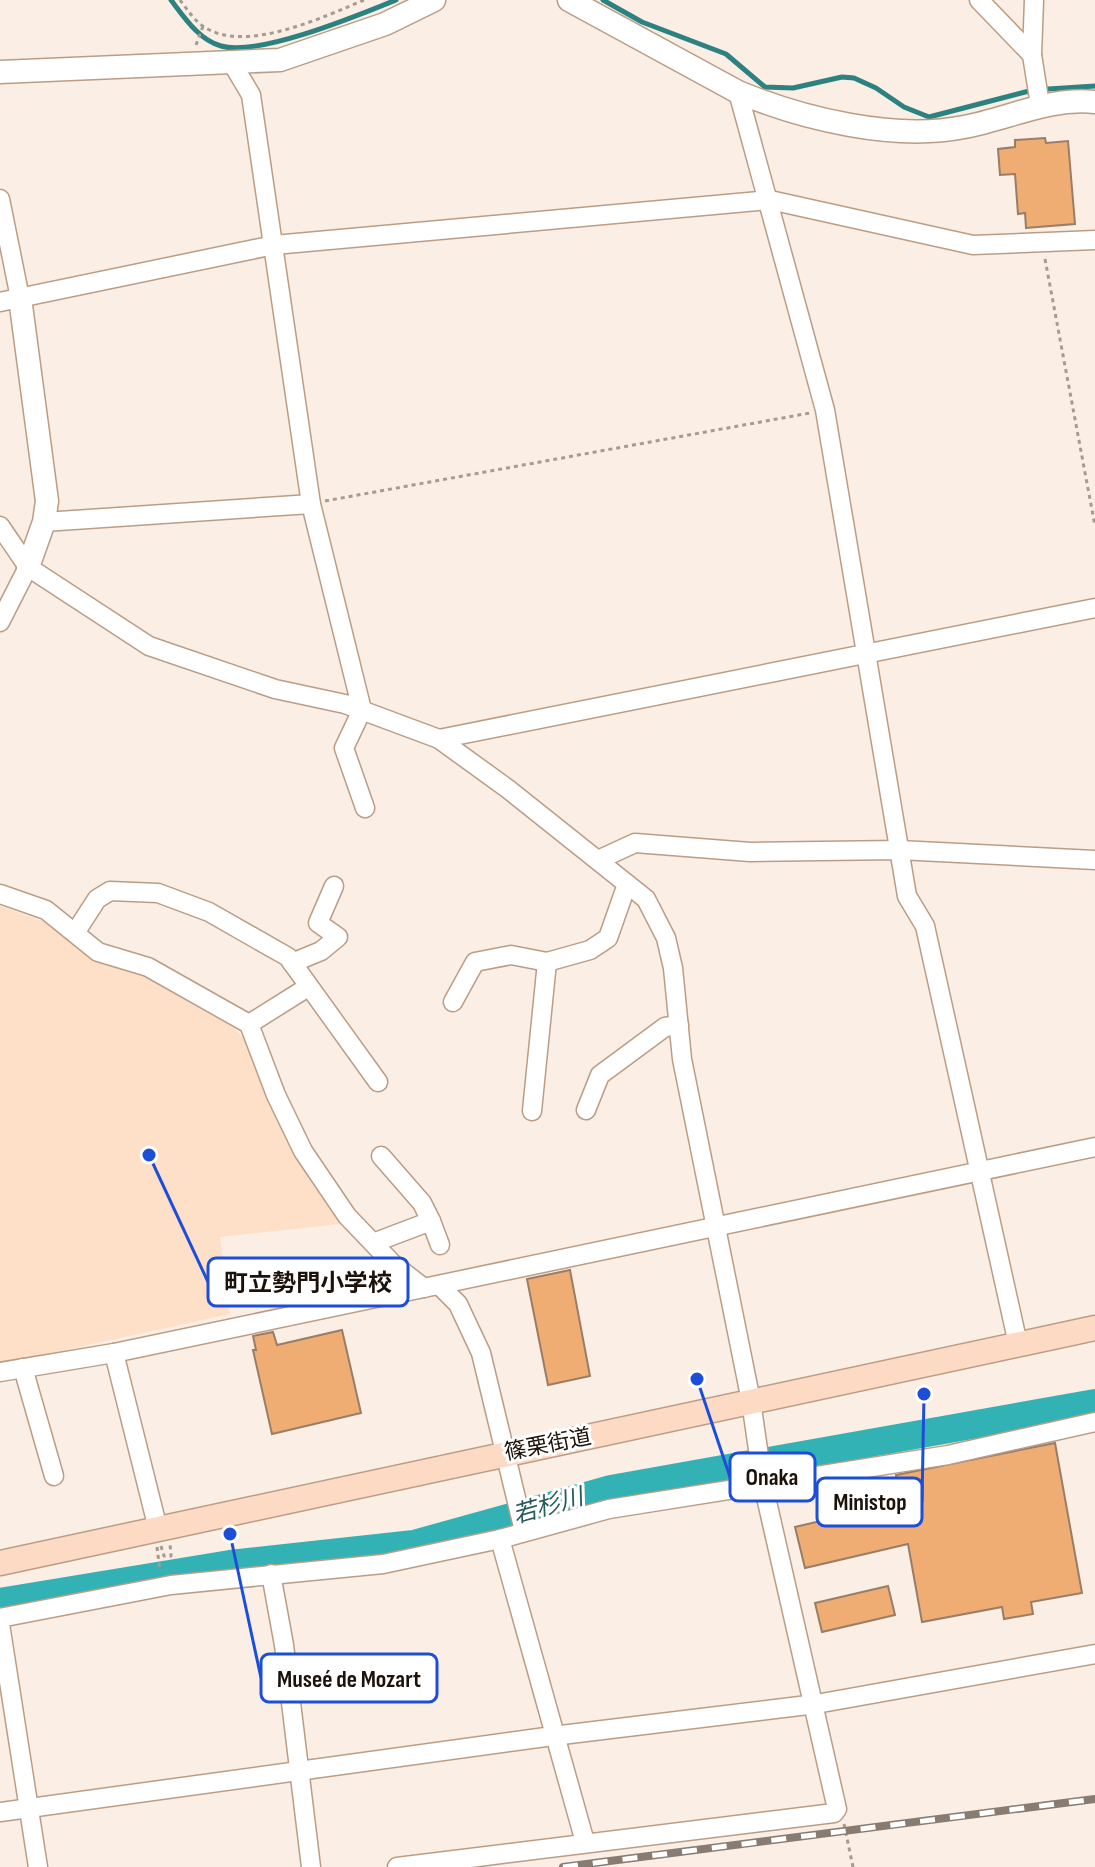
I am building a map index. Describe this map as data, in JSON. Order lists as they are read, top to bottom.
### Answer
{
  "streets": {
    "main road": ["篠栗街道"]
  },
  "water": ["若杉川"],
  "places": [
    "町立勢門小学校",
    "Onaka",
    "Ministop",
    "Museé de Mozart"
  ]
}
